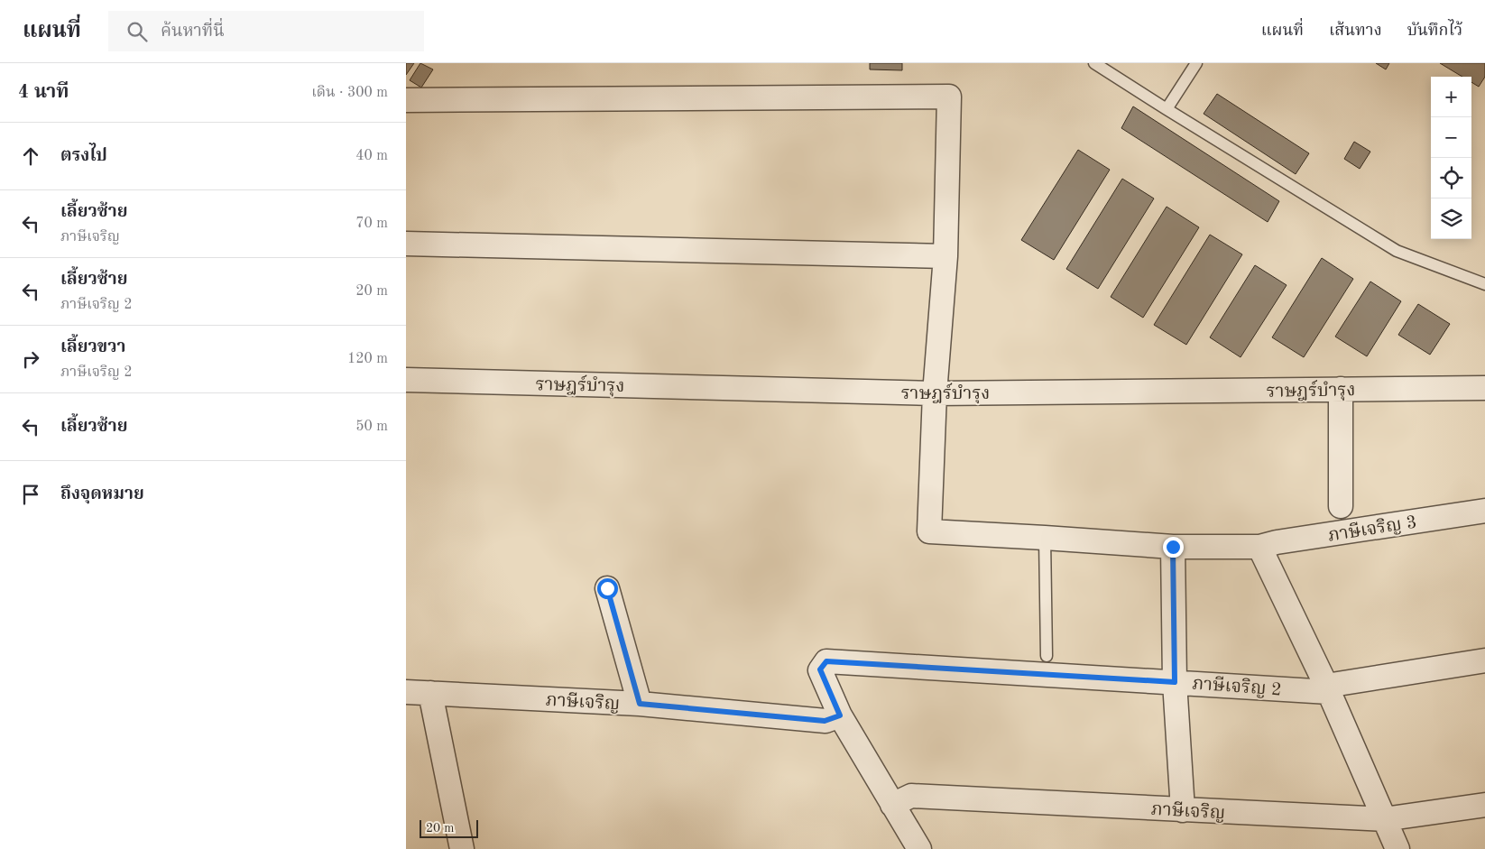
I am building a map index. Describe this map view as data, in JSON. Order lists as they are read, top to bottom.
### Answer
{
  "streets": {
    "street": [
      "ราษฎร์บำรุง",
      "ภาษีเจริญ 3",
      "ภาษีเจริญ 2",
      "ภาษีเจริญ"
    ]
  },
  "crossings": [
    ["ราษฎร์บำรุง", "ภาษีเจริญ 3"],
    ["ภาษีเจริญ 2", "ภาษีเจริญ"]
  ],
  "scale_bar": "20 m",
  "page": {
    "header": "แผนที่",
    "search": "ค้นหาที่นี่",
    "nav": ["แผนที่", "เส้นทาง", "บันทึกไว้"],
    "heading": ["4 นาที", "เดิน · 300 m"],
    "map_buttons": ["+", "−"],
    "list": [
      ["ตรงไป", "40 m"],
      ["เลี้ยวซ้าย", "ภาษีเจริญ", "70 m"],
      ["เลี้ยวซ้าย", "ภาษีเจริญ 2", "20 m"],
      ["เลี้ยวขวา", "ภาษีเจริญ 2", "120 m"],
      ["เลี้ยวซ้าย", "50 m"],
      "ถึงจุดหมาย"
    ],
    "scale": "20 m"
  }
}
